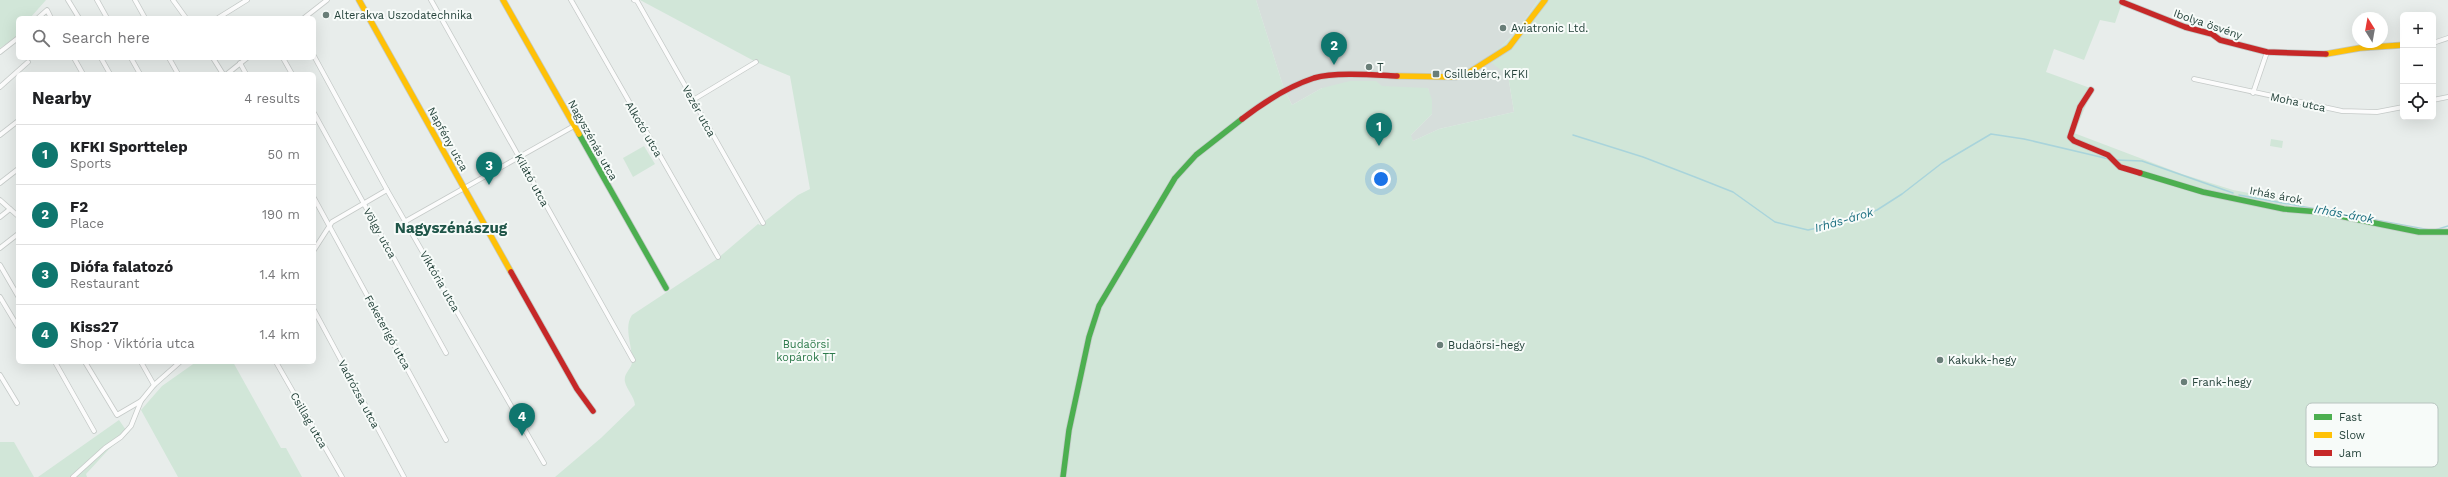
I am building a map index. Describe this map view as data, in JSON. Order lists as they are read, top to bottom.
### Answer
{
  "streets": {
    "street": [
      "Ibolya ösvény",
      "Moha utca",
      "Vezér utca",
      "Alkotó utca",
      "Napfény utca",
      "Nagyszénás utca",
      "Kilátó utca",
      "Irhás árok",
      "Völgy utca",
      "Viktória utca",
      "Feketerigó utca",
      "Vadrózsa utca",
      "Csillag utca"
    ]
  },
  "districts": ["Nagyszénászug"],
  "water": ["Irhás-árok"],
  "parks": ["Budaörsi kopárok TT"],
  "places": {
    "other": [
      "Alterakva Uszodatechnika",
      "Aviatronic Ltd.",
      "T",
      "Budaörsi-hegy",
      "Kakukk-hegy",
      "Frank-hegy"
    ],
    "transit": ["Csillebérc, KFKI"]
  },
  "legend": ["Fast", "Slow", "Jam"],
  "north": "top",
  "page": {
    "map_buttons": ["+", "−"],
    "search": "Search here",
    "pins": [
      "2",
      "1",
      "3",
      "4"
    ],
    "heading": ["Nearby", "4 results"],
    "list": [
      {
        "mark": "1",
        "name": "KFKI Sporttelep",
        "note": "Sports",
        "value": "50 m"
      },
      {
        "mark": "2",
        "name": "F2",
        "note": "Place",
        "value": "190 m"
      },
      {
        "mark": "3",
        "name": "Diófa falatozó",
        "note": "Restaurant",
        "value": "1.4 km"
      },
      {
        "mark": "4",
        "name": "Kiss27",
        "note": "Shop · Viktória utca",
        "value": "1.4 km"
      }
    ]
  }
}
